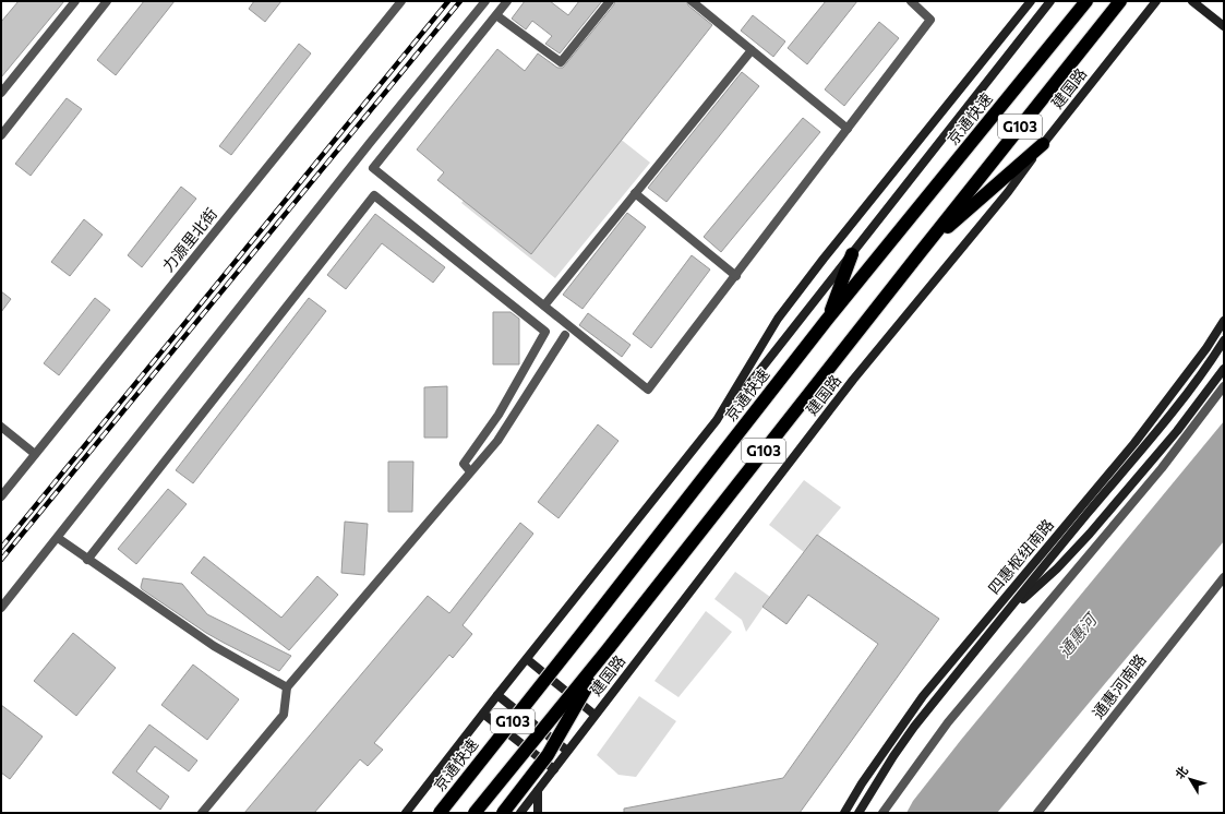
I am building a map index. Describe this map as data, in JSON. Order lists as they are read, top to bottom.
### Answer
{
  "streets": {
    "highway": ["京通快速", "G103"],
    "main road": ["建国路", "四惠枢纽南路"],
    "street": ["力源里北街", "通惠河南路"]
  },
  "water": ["通惠河"],
  "north": "top left"
}
